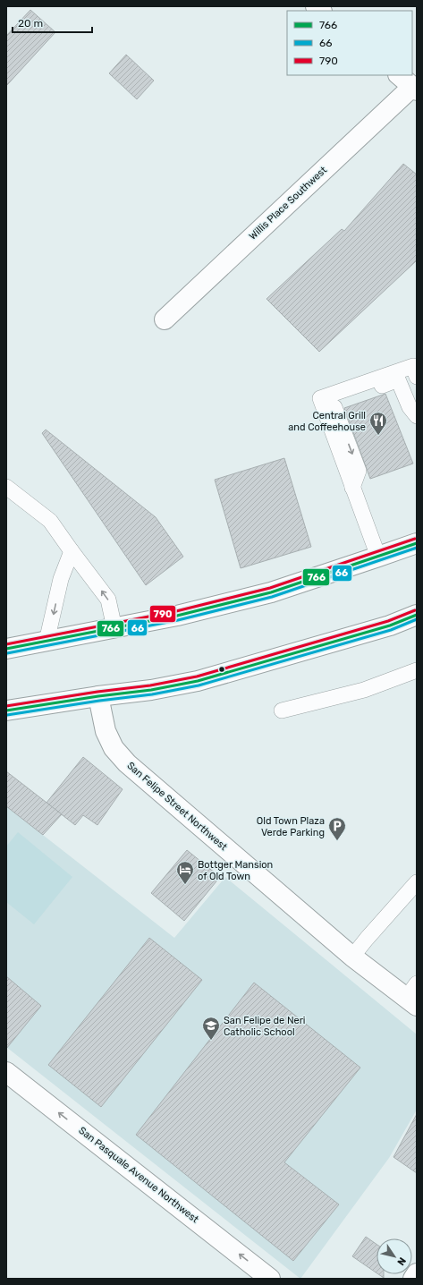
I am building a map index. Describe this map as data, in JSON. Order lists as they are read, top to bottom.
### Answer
{
  "streets": {
    "street": ["Willis Place Southwest", "San Felipe Street Northwest", "San Pasquale Avenue Northwest"]
  },
  "one_way": ["San Pasquale Avenue Northwest"],
  "places": {
    "restaurant": ["Central Grill and Coffeehouse"],
    "parking": ["Old Town Plaza Verde Parking"],
    "hotel": ["Bottger Mansion of Old Town"],
    "school or university": ["San Felipe de Neri Catholic School"]
  },
  "lines": ["transit line 790", "transit line 766", "transit line 66"],
  "legend": ["766", "66", "790"],
  "scale_bar": "20 m",
  "north": "bottom right"
}
